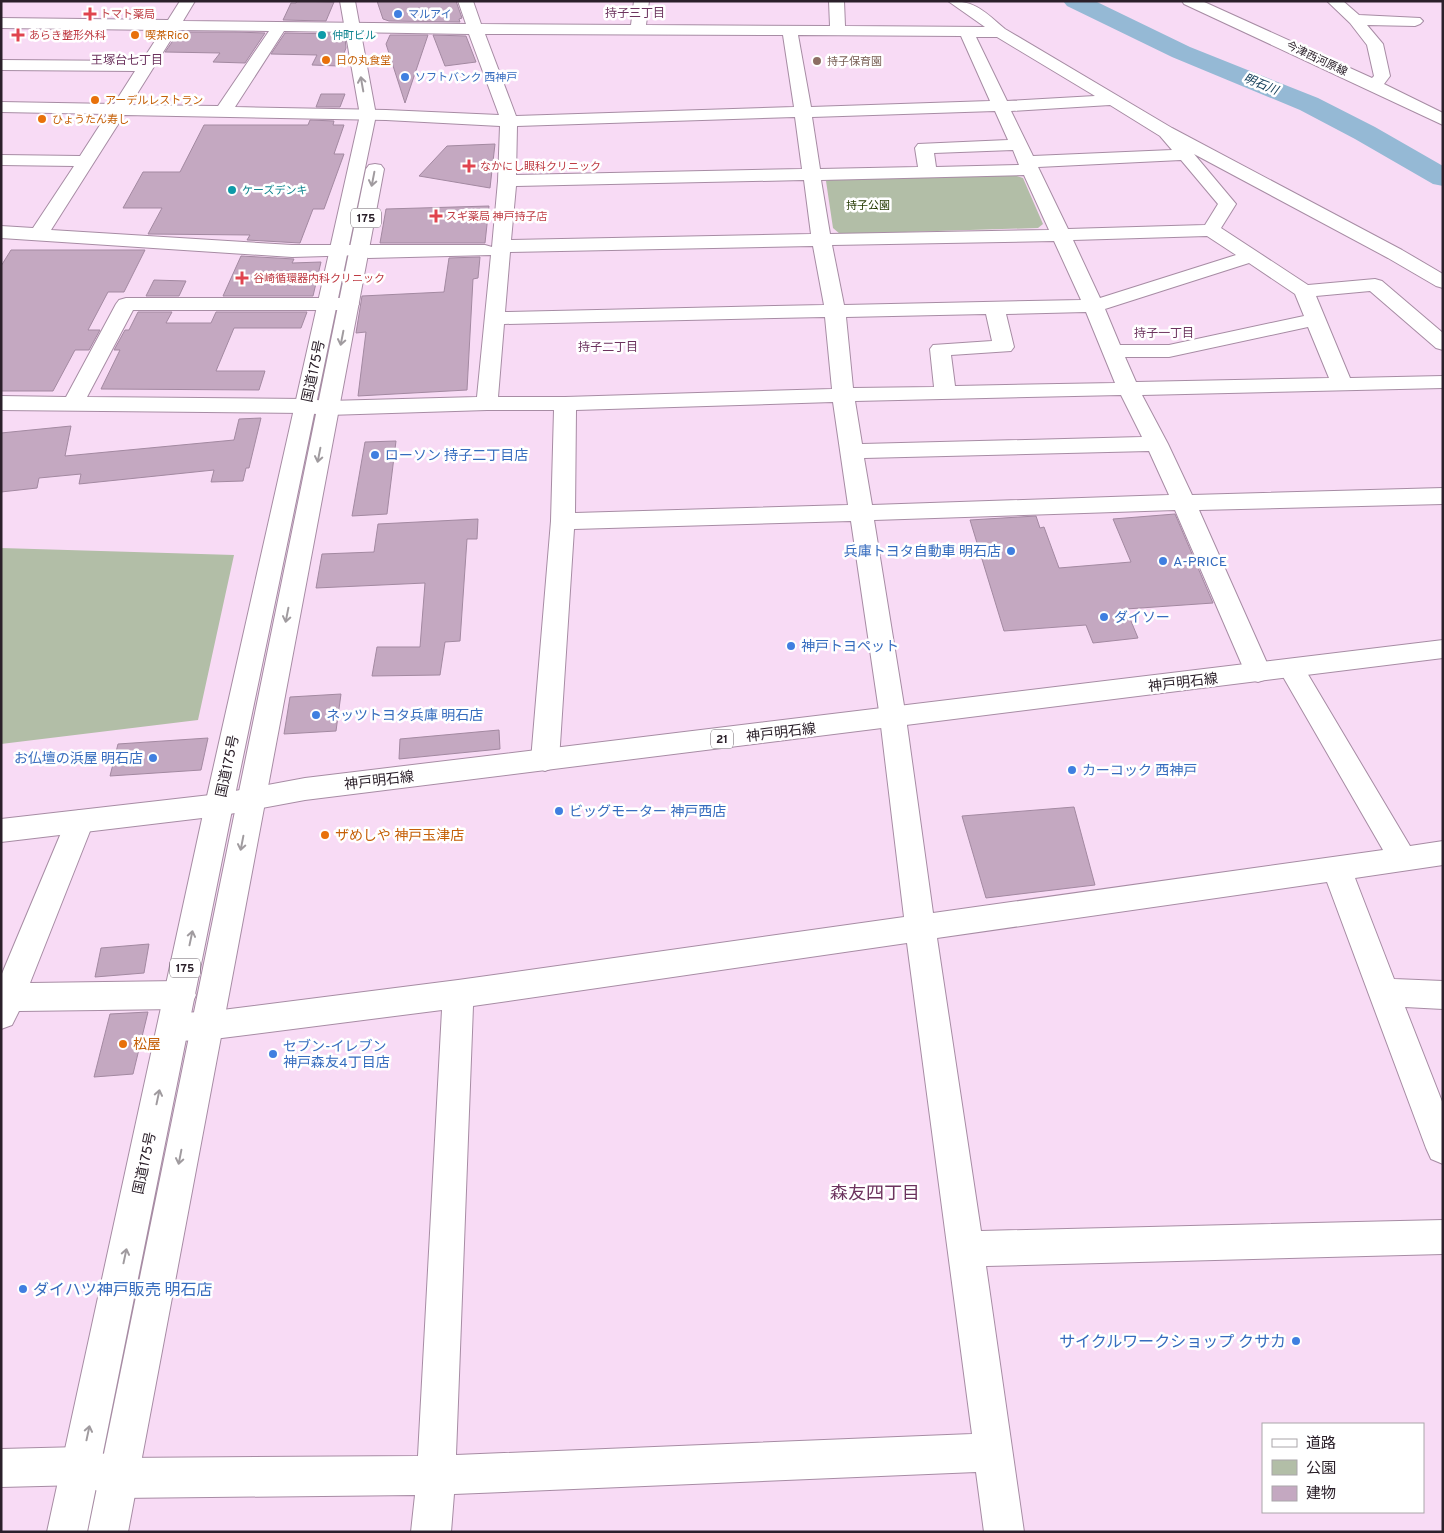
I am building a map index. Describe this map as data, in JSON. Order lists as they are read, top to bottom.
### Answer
{
  "streets": {
    "main road": [
      "今津西河原線",
      "175",
      "国道175号",
      "神戸明石線",
      "21"
    ]
  },
  "crossings": [
    ["国道175号", "神戸明石線"]
  ],
  "districts": [
    "持子三丁目",
    "王塚台七丁目",
    "持子一丁目",
    "持子二丁目",
    "森友四丁目"
  ],
  "water": ["明石川"],
  "parks": ["持子公園"],
  "places": {
    "health": [
      "トマト薬局",
      "あらき整形外科",
      "なかにし眼科クリニック",
      "スギ薬局 神戸持子店",
      "谷崎循環器内科クリニック"
    ],
    "other": [
      "マルアイ",
      "喫茶Rico",
      "仲町ビル",
      "日の丸食堂",
      "持子保育園",
      "ソフトバンク 西神戸",
      "アーデルレストラン",
      "ひょうたん寿し",
      "ケーズデンキ",
      "ローソン 持子二丁目店",
      "兵庫トヨタ自動車 明石店",
      "A-PRICE",
      "ダイソー",
      "神戸トヨペット",
      "ネッツトヨタ兵庫 明石店",
      "お仏壇の浜屋 明石店",
      "カーコック 西神戸",
      "ビッグモーター 神戸西店",
      "ザめしや 神戸玉津店",
      "松屋",
      "セブン-イレブン 神戸森友4丁目店",
      "ダイハツ神戸販売 明石店",
      "サイクルワークショップ クサカ"
    ]
  },
  "legend": ["道路", "公園", "建物"]
}
